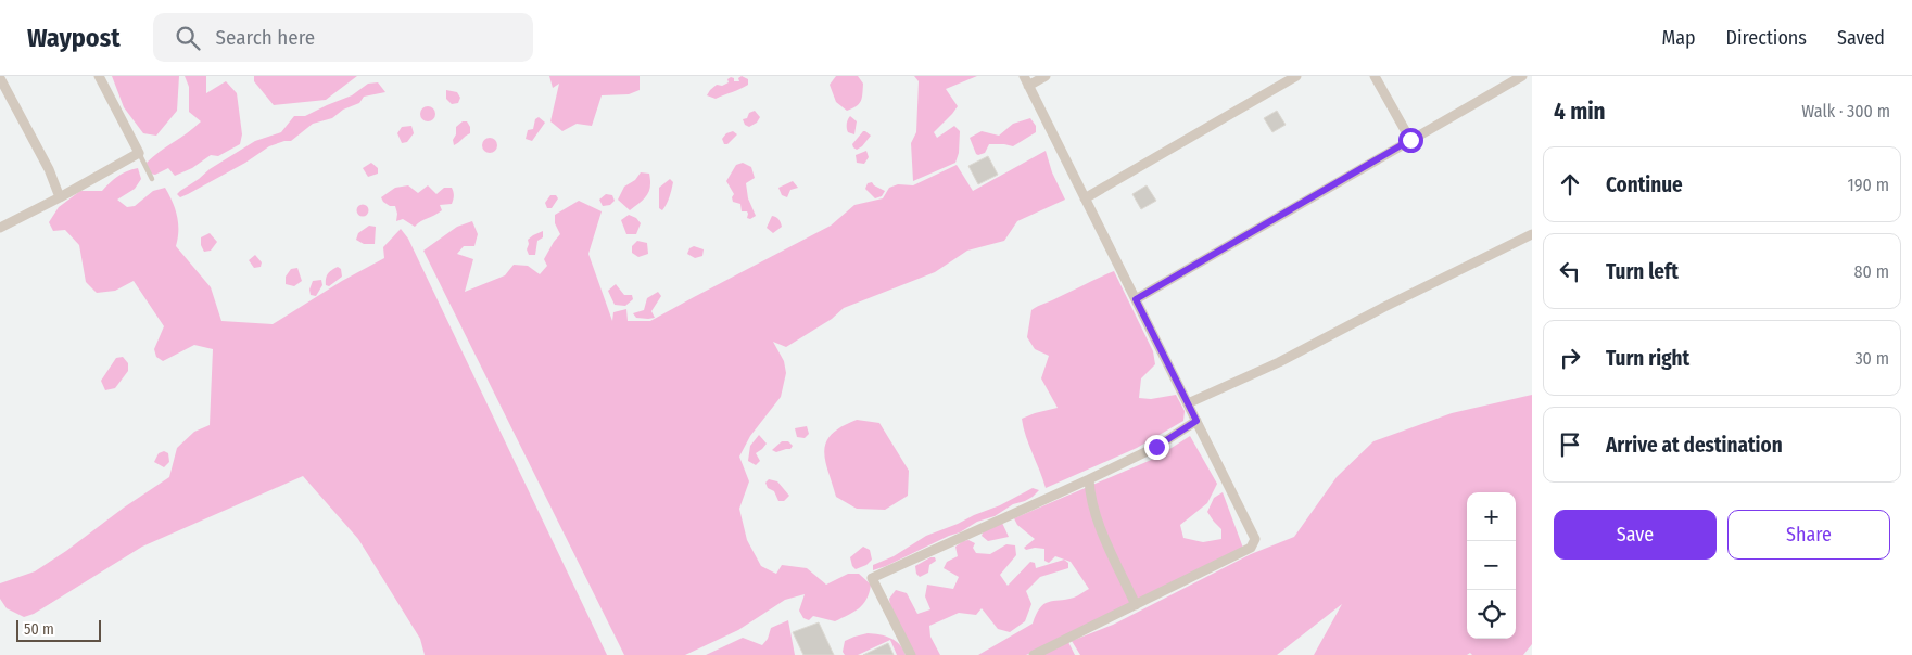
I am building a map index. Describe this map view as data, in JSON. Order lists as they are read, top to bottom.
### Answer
{
  "scale_bar": "50 m",
  "page": {
    "header": "Waypost",
    "search": "Search here",
    "nav": ["Map", "Directions", "Saved"],
    "heading": ["4 min", "Walk · 300 m"],
    "list": [
      ["Continue", "190 m"],
      ["Turn left", "80 m"],
      ["Turn right", "30 m"],
      "Arrive at destination"
    ],
    "map_buttons": ["+", "−"],
    "buttons": ["Save", "Share"],
    "scale": "50 m"
  }
}
